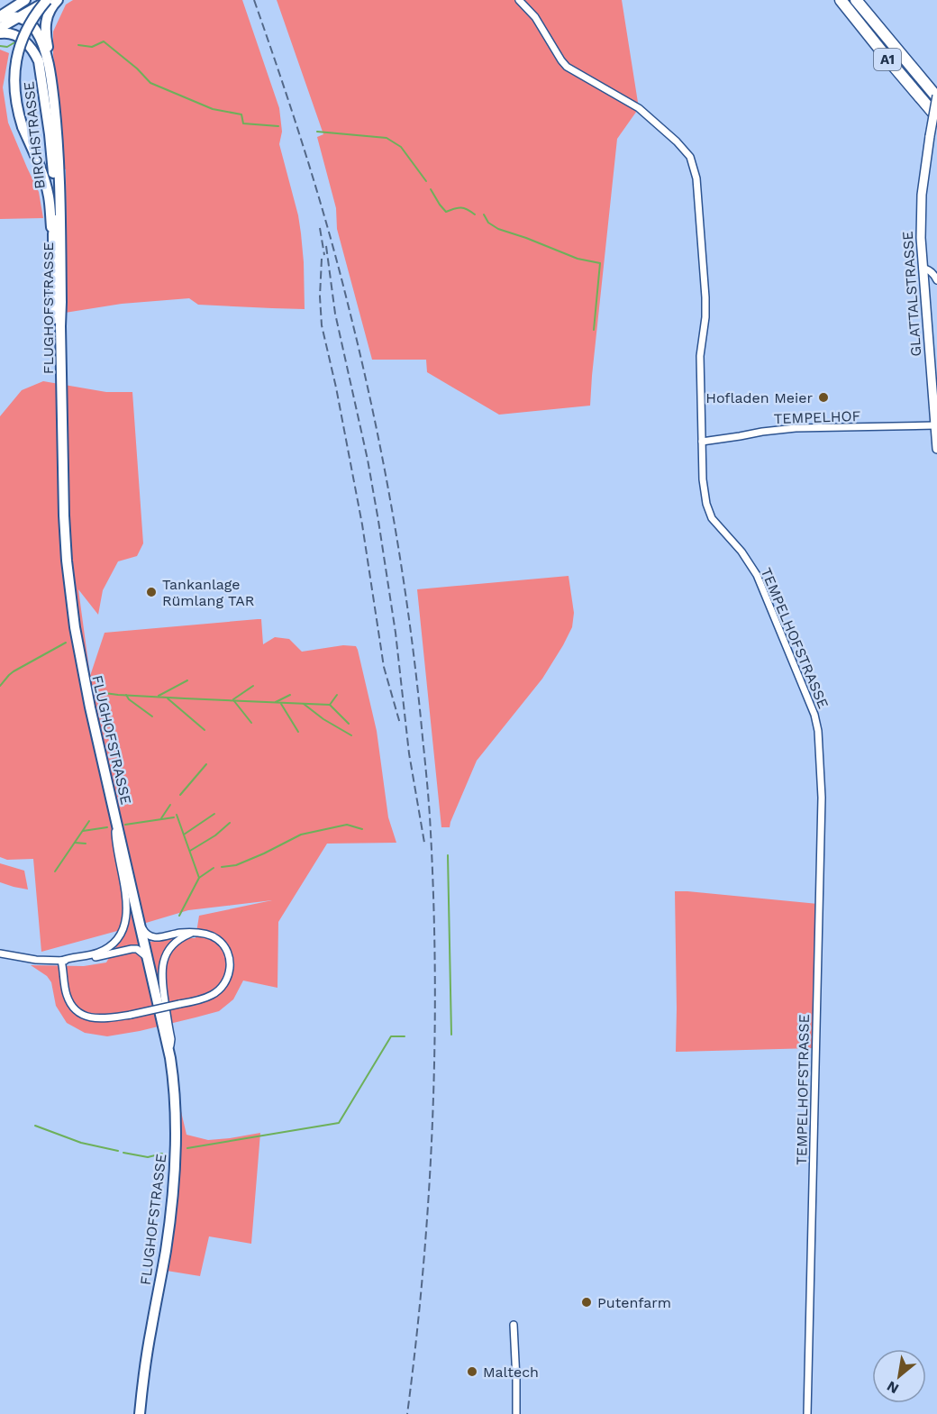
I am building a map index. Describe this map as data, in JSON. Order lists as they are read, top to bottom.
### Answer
{
  "streets": {
    "highway": ["A1"],
    "main road": ["BIRCHSTRASSE", "FLUGHOFSTRASSE"],
    "street": ["GLATTALSTRASSE", "TEMPELHOF", "TEMPELHOFSTRASSE"]
  },
  "crossings": [
    ["A1", "GLATTALSTRASSE"],
    ["BIRCHSTRASSE", "FLUGHOFSTRASSE"],
    ["GLATTALSTRASSE", "TEMPELHOF"],
    ["TEMPELHOF", "TEMPELHOFSTRASSE"]
  ],
  "places": [
    "Hofladen Meier",
    "Tankanlage Rümlang TAR",
    "Putenfarm",
    "Maltech"
  ],
  "north": "bottom left"
}
